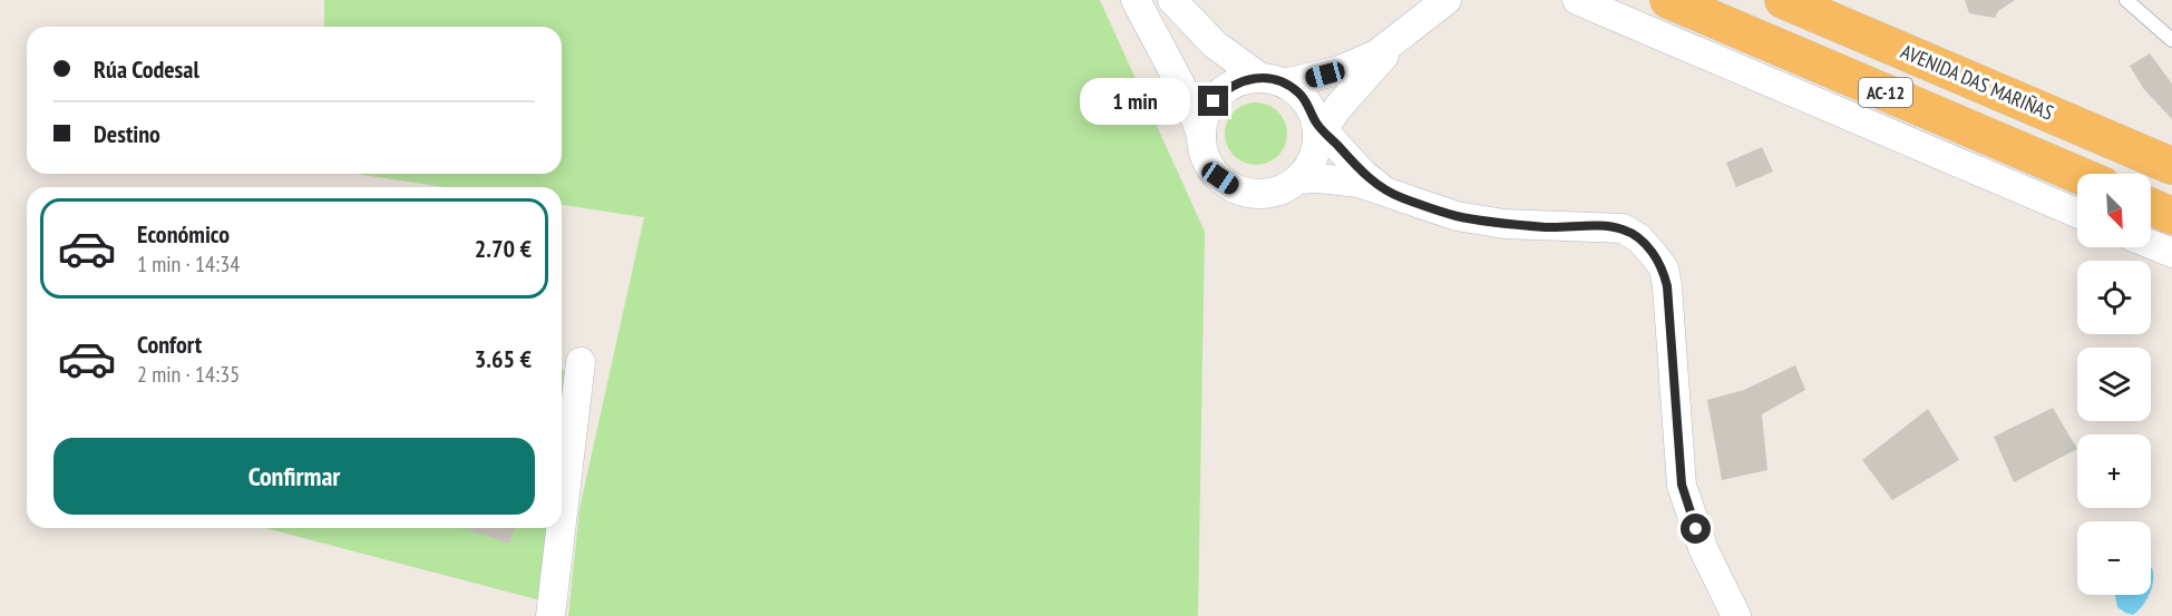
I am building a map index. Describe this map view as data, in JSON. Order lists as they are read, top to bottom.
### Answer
{
  "streets": {
    "highway": ["AVENIDA DAS MARIÑAS", "AC-12"]
  },
  "north": "bottom right",
  "page": {
    "banner": ["Rúa Codesal", "Destino"],
    "bubble": "1 min",
    "map_buttons": ["+", "−"],
    "list": [
      {
        "name": "Económico",
        "note": "1 min · 14:34",
        "value": "2.70 €"
      },
      {
        "name": "Confort",
        "note": "2 min · 14:35",
        "value": "3.65 €"
      }
    ],
    "buttons": "Confirmar"
  }
}
